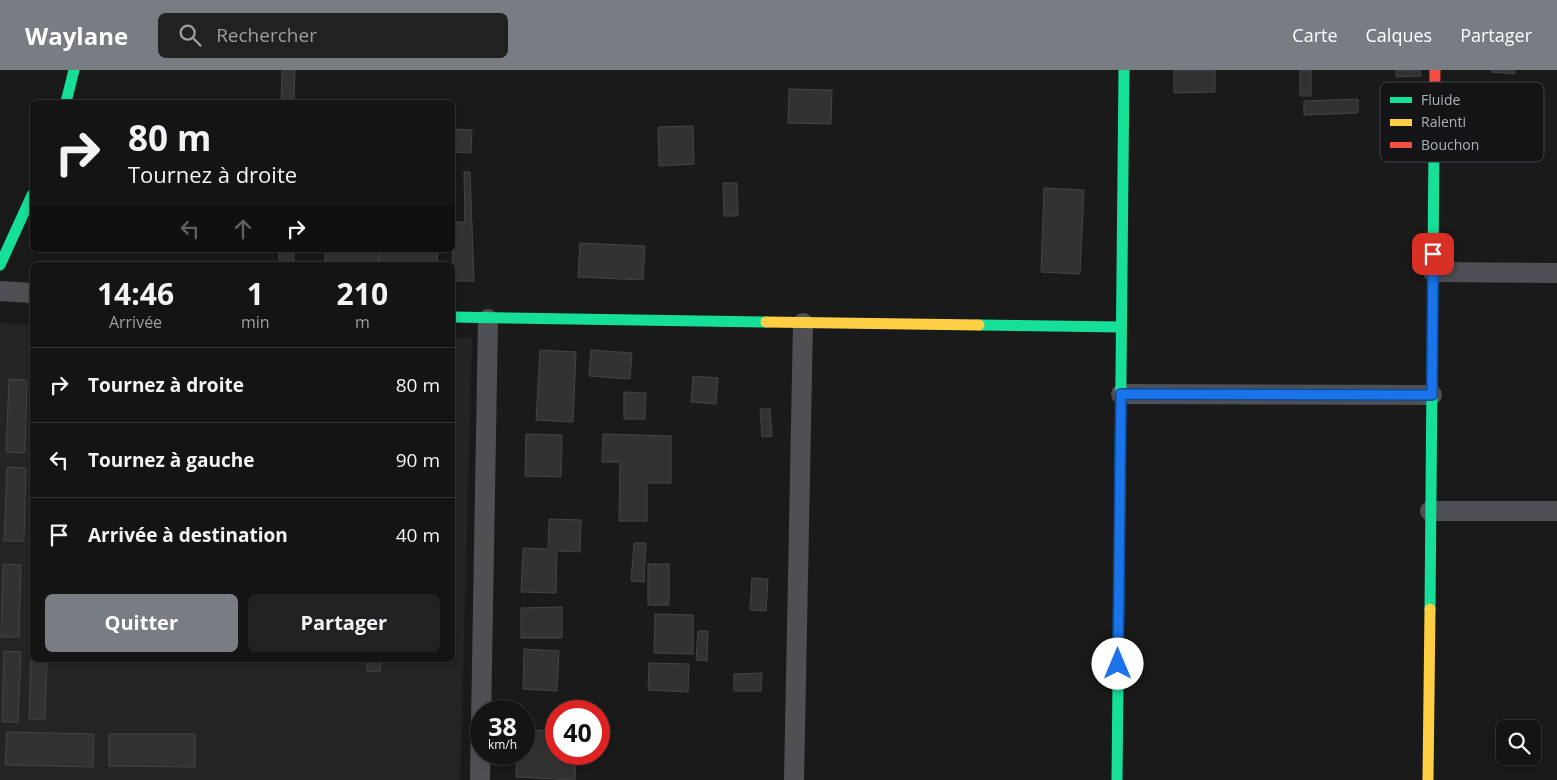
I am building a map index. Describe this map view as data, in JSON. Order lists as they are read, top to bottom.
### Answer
{
  "legend": ["Fluide", "Ralenti", "Bouchon"],
  "page": {
    "header": "Waylane",
    "search": "Rechercher",
    "nav": ["Carte", "Calques", "Partager"],
    "turn": ["80 m", "Tournez à droite"],
    "eta": [
      "14:46",
      "Arrivée",
      "1",
      "min",
      "210",
      "m"
    ],
    "list": [
      {
        "name": "Tournez à droite",
        "value": "80 m"
      },
      {
        "name": "Tournez à gauche",
        "value": "90 m"
      },
      {
        "name": "Arrivée à destination",
        "value": "40 m"
      }
    ],
    "buttons": ["Quitter", "Partager"],
    "speed": "38 km/h",
    "limit": "40"
  }
}
